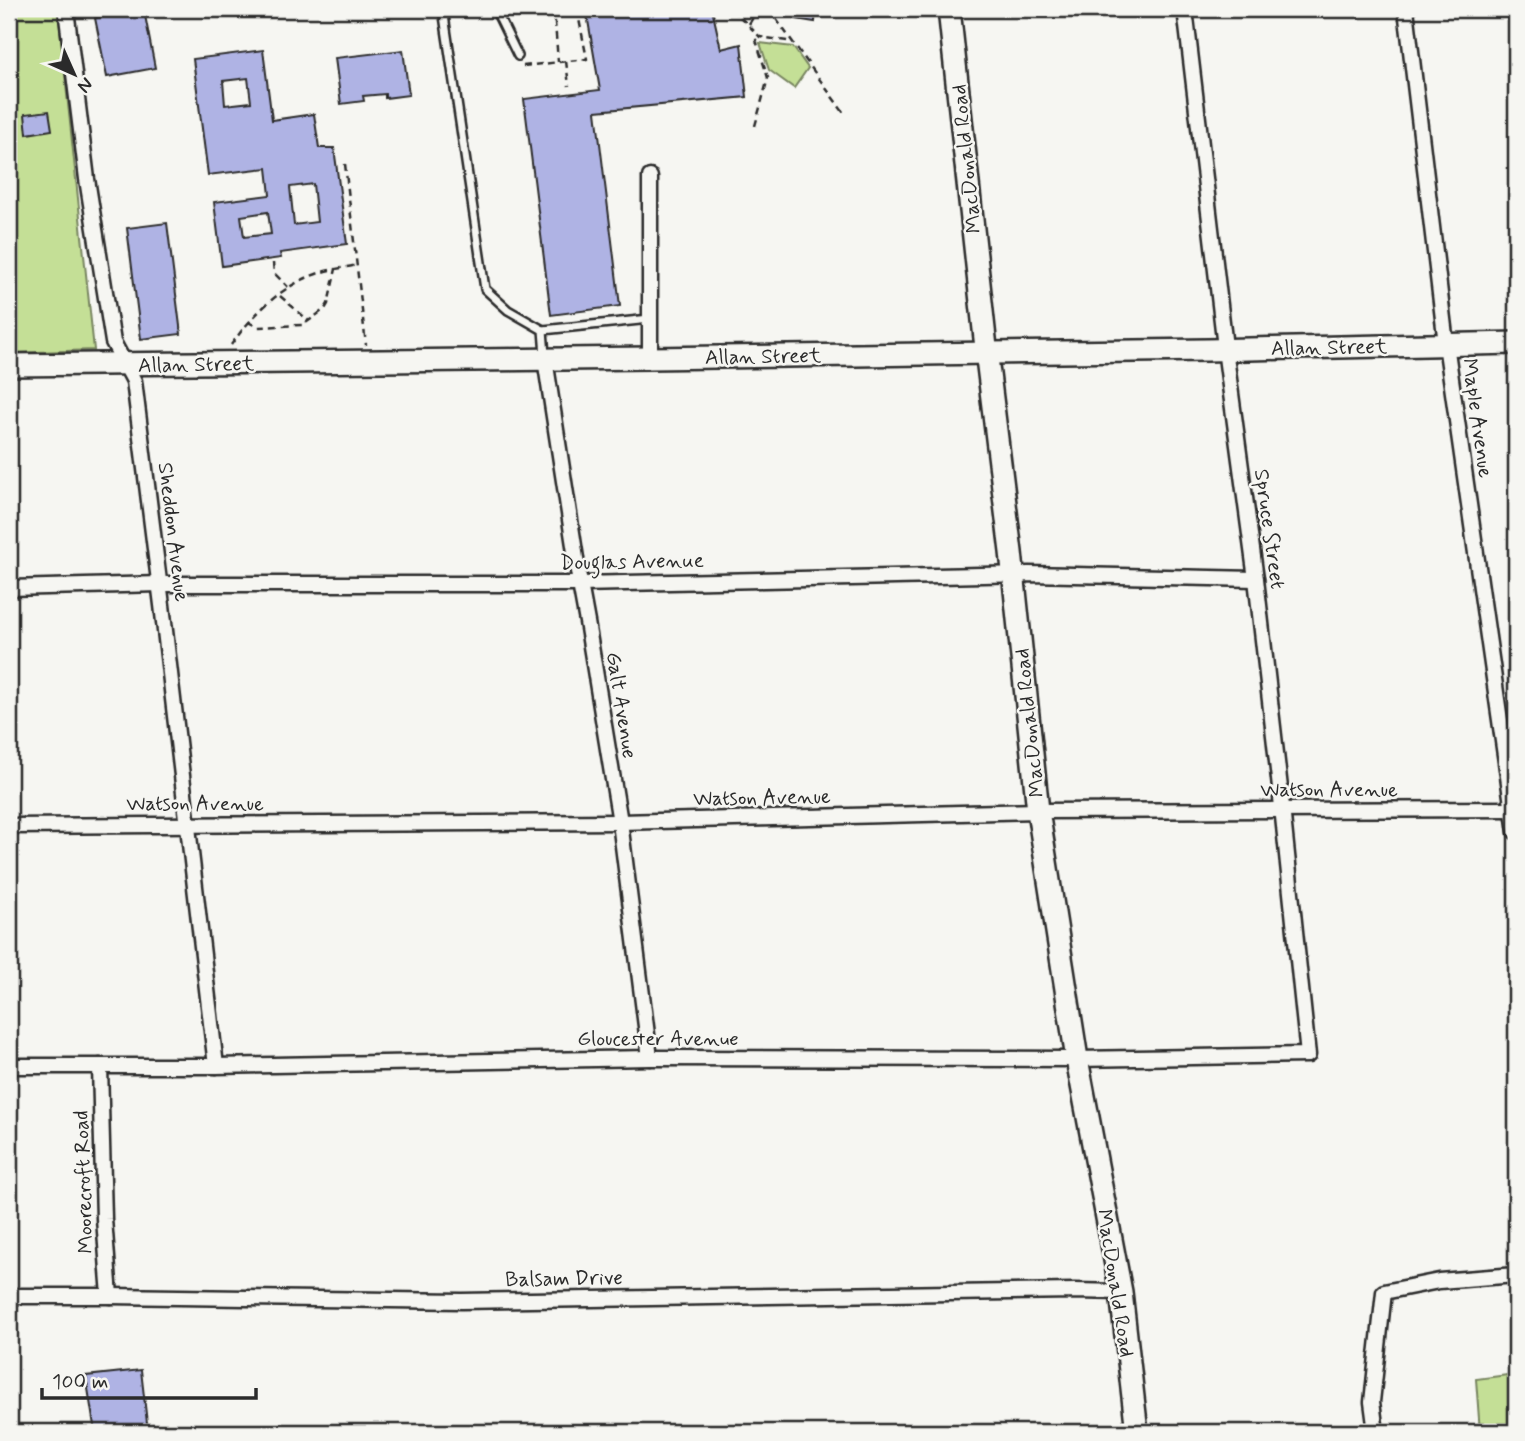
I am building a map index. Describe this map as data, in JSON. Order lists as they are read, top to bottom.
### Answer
{
  "streets": {
    "street": [
      "MacDonald Road",
      "Allan Street",
      "Maple Avenue",
      "Spruce Street",
      "Sheddon Avenue",
      "Douglas Avenue",
      "Galt Avenue",
      "Watson Avenue",
      "Gloucester Avenue",
      "Moorecroft Road",
      "Balsam Drive"
    ]
  },
  "crossings": [
    ["MacDonald Road", "Allan Street"],
    ["MacDonald Road", "Douglas Avenue"],
    ["MacDonald Road", "Watson Avenue"],
    ["MacDonald Road", "Gloucester Avenue"],
    ["MacDonald Road", "Balsam Drive"],
    ["Allan Street", "Maple Avenue"],
    ["Allan Street", "Spruce Street"],
    ["Allan Street", "Sheddon Avenue"],
    ["Allan Street", "Galt Avenue"],
    ["Maple Avenue", "Watson Avenue"],
    ["Spruce Street", "Douglas Avenue"],
    ["Spruce Street", "Watson Avenue"],
    ["Spruce Street", "Gloucester Avenue"],
    ["Sheddon Avenue", "Douglas Avenue"],
    ["Sheddon Avenue", "Watson Avenue"],
    ["Sheddon Avenue", "Gloucester Avenue"],
    ["Douglas Avenue", "Galt Avenue"],
    ["Galt Avenue", "Watson Avenue"],
    ["Galt Avenue", "Gloucester Avenue"],
    ["Gloucester Avenue", "Moorecroft Road"],
    ["Moorecroft Road", "Balsam Drive"]
  ],
  "scale_bar": "100 m",
  "north": "bottom right"
}
